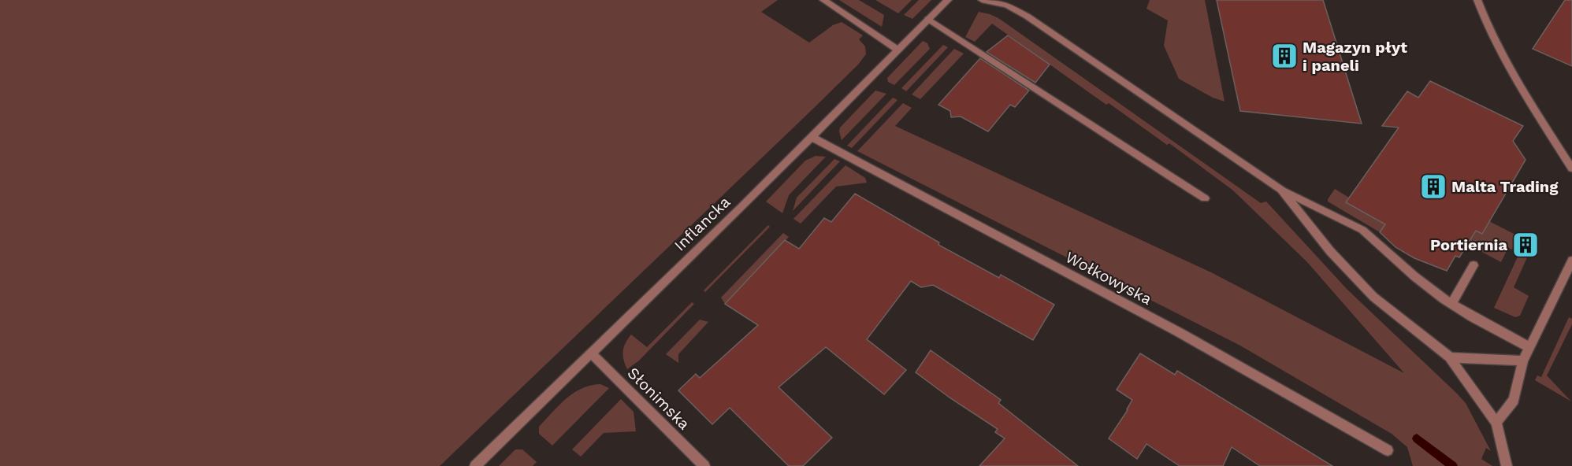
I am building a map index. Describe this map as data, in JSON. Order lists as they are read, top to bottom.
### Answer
{
  "streets": {
    "street": ["Inflancka", "Wołkowyska", "Słonimska"]
  },
  "crossings": [
    ["Inflancka", "Wołkowyska"],
    ["Inflancka", "Słonimska"]
  ],
  "places": {
    "building": ["Magazyn płyt i paneli", "Malta Trading", "Portiernia"]
  }
}
